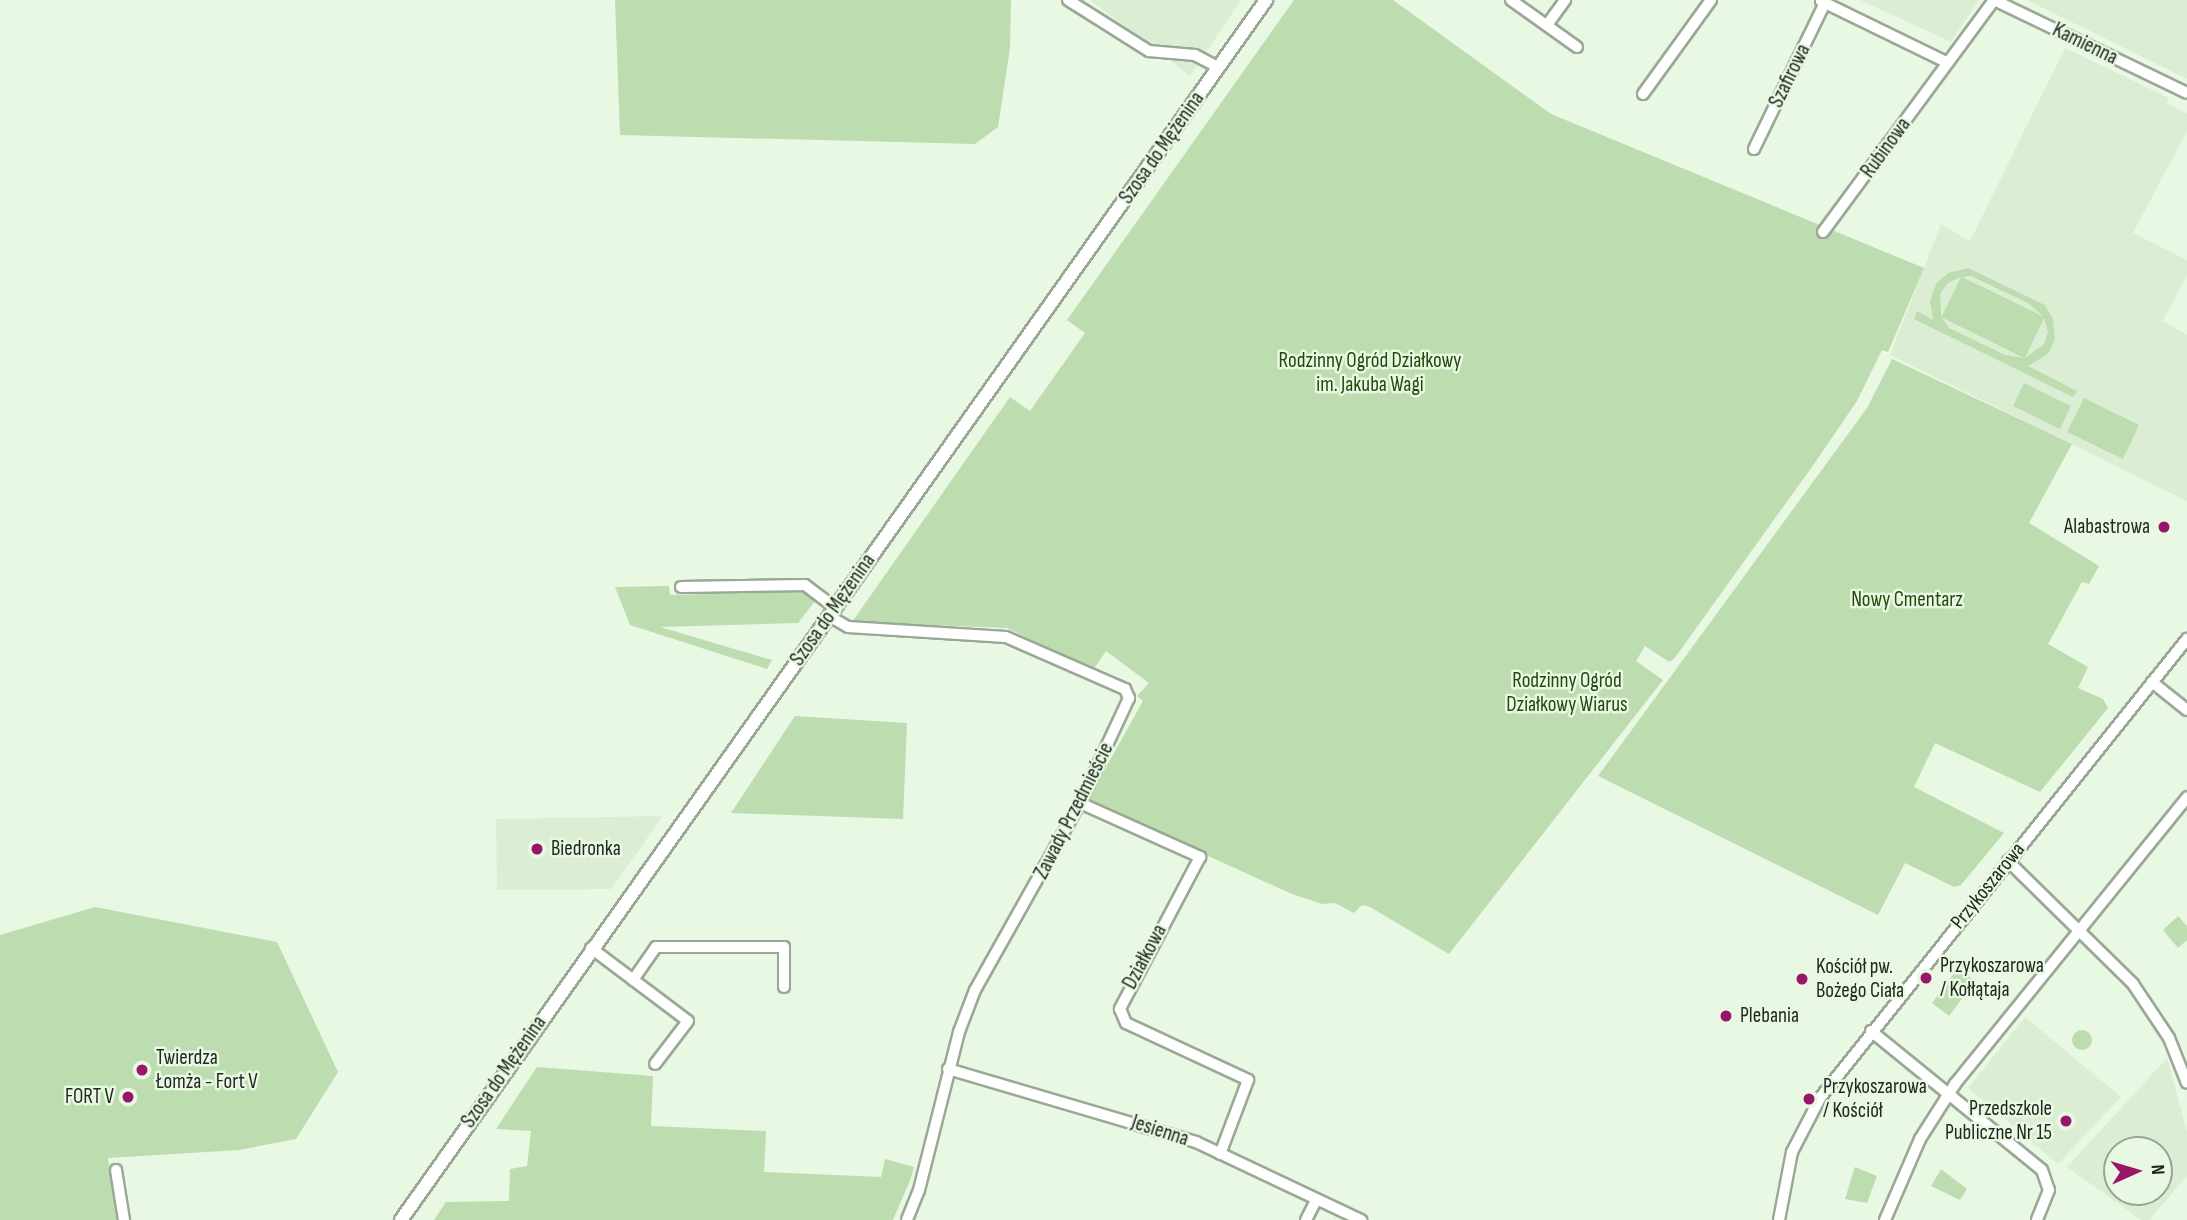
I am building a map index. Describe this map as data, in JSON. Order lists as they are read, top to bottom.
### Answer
{
  "streets": {
    "main road": ["Szosa do Mężenina"],
    "street": [
      "Kamienna",
      "Szafirowa",
      "Rubinowa",
      "Zawady Przedmieście",
      "Przykoszarowa",
      "Działkowa",
      "Jesienna"
    ]
  },
  "crossings": [
    ["Kamienna", "Rubinowa"],
    ["Szosa do Mężenina", "Zawady Przedmieście"],
    ["Zawady Przedmieście", "Działkowa"],
    ["Zawady Przedmieście", "Jesienna"],
    ["Działkowa", "Jesienna"]
  ],
  "parks": ["Rodzinny Ogród Działkowy im. Jakuba Wagi", "Nowy Cmentarz", "Rodzinny Ogród Działkowy Wiarus"],
  "places": [
    "Alabastrowa",
    "Biedronka",
    "Przykoszarowa / Kołłątaja",
    "Kościół pw. Bożego Ciała",
    "Plebania",
    "Twierdza Łomża - Fort V",
    "FORT V",
    "Przykoszarowa / Kościół",
    "Przedszkole Publiczne Nr 15"
  ],
  "north": "right"
}
